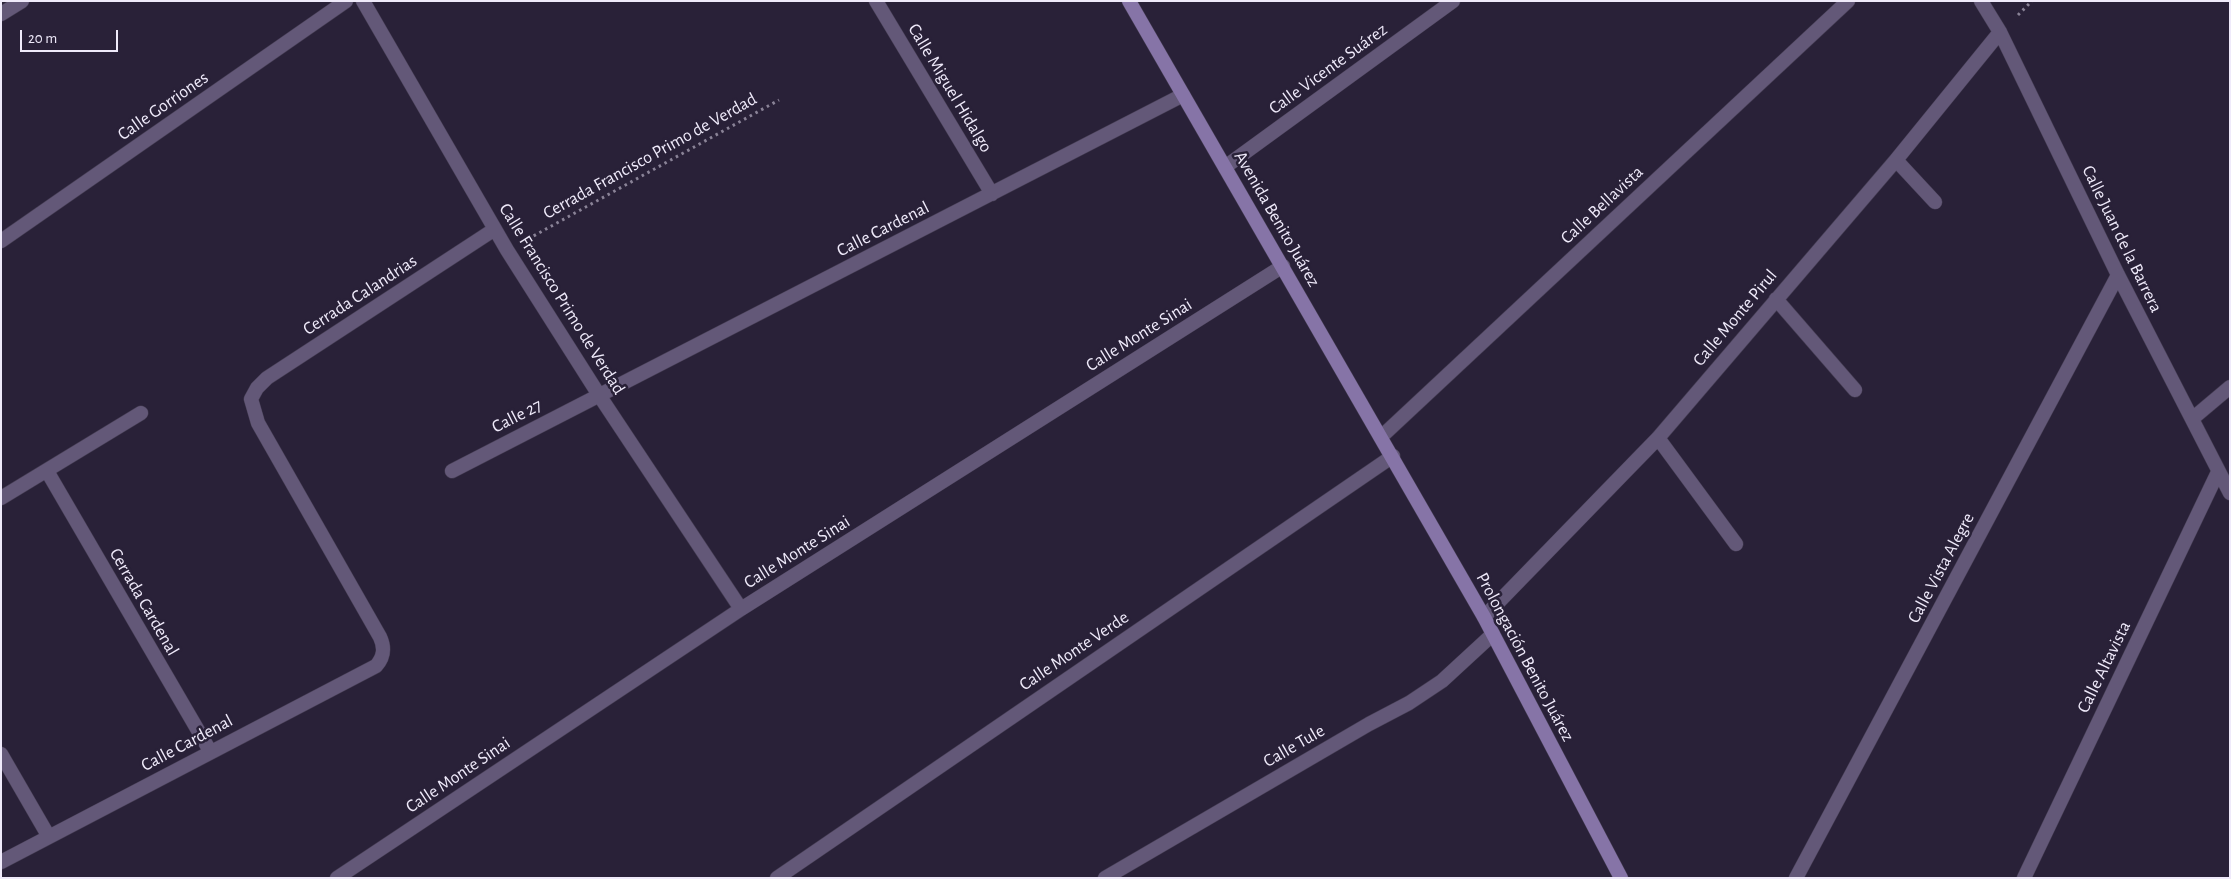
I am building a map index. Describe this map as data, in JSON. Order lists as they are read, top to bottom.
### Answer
{
  "streets": {
    "main road": ["Avenida Benito Juárez", "Prolongación Benito Juárez"],
    "street": [
      "Calle Vicente Suárez",
      "Calle Miguel Hidalgo",
      "Calle Gorriones",
      "Calle Bellavista",
      "Calle Cardenal",
      "Calle Juan de la Barrera",
      "Cerrada Calandrias",
      "Calle Francisco Primo de Verdad",
      "Calle Monte Pirul",
      "Calle Monte Sinai",
      "Calle 27",
      "Calle Vista Alegre",
      "Cerrada Cardenal",
      "Calle Monte Verde",
      "Calle Altavista",
      "Calle Tule"
    ],
    "path": ["Cerrada Francisco Primo de Verdad"]
  },
  "crossings": [
    ["Calle Vicente Suárez", "Avenida Benito Juárez"],
    ["Calle Miguel Hidalgo", "Calle Cardenal"],
    ["Cerrada Francisco Primo de Verdad", "Calle Francisco Primo de Verdad"],
    ["Calle Bellavista", "Avenida Benito Juárez"],
    ["Avenida Benito Juárez", "Calle Cardenal"],
    ["Avenida Benito Juárez", "Calle Monte Sinai"],
    ["Avenida Benito Juárez", "Calle Monte Verde"],
    ["Avenida Benito Juárez", "Prolongación Benito Juárez"],
    ["Calle Cardenal", "Cerrada Calandrias"],
    ["Calle Cardenal", "Calle Francisco Primo de Verdad"],
    ["Calle Cardenal", "Calle 27"],
    ["Calle Cardenal", "Cerrada Cardenal"],
    ["Calle Juan de la Barrera", "Calle Monte Pirul"],
    ["Calle Juan de la Barrera", "Calle Vista Alegre"],
    ["Calle Juan de la Barrera", "Calle Altavista"],
    ["Cerrada Calandrias", "Calle Francisco Primo de Verdad"],
    ["Calle Francisco Primo de Verdad", "Calle Monte Sinai"],
    ["Calle Francisco Primo de Verdad", "Calle 27"],
    ["Calle Monte Pirul", "Prolongación Benito Juárez"],
    ["Calle Monte Verde", "Prolongación Benito Juárez"],
    ["Prolongación Benito Juárez", "Calle Tule"]
  ],
  "scale_bar": "20 m"
}
